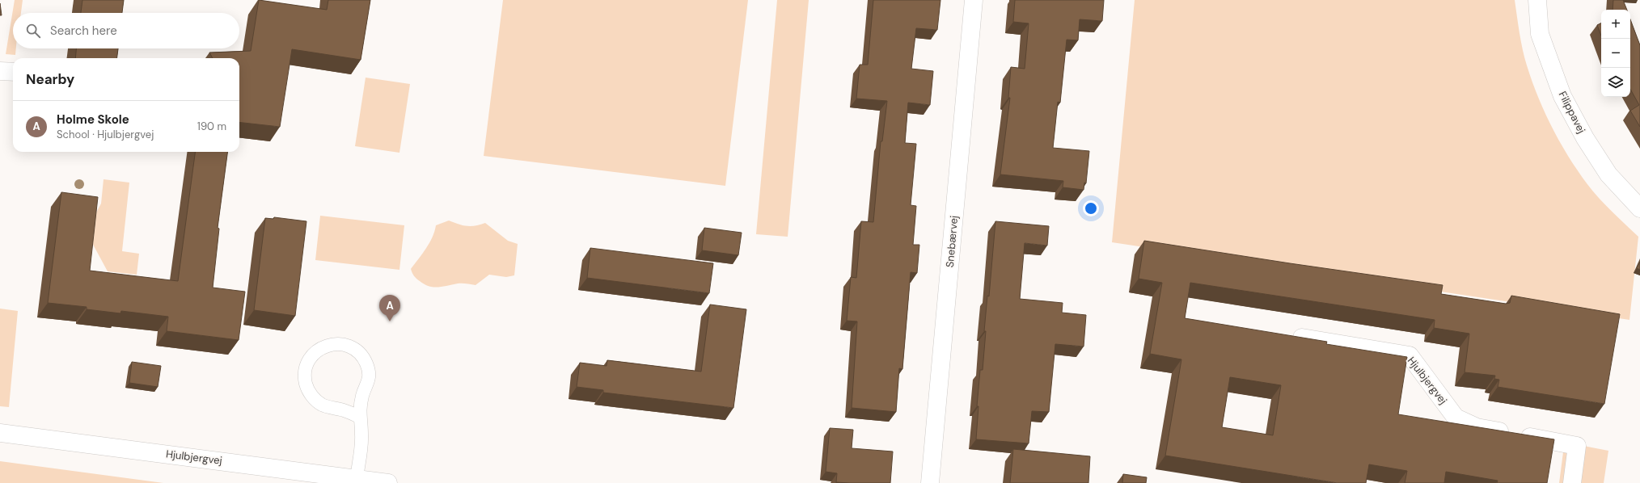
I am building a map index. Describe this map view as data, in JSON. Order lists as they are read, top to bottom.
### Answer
{
  "streets": {
    "street": ["Filippavej", "Snebærvej", "Hjulbjergvej"]
  },
  "page": {
    "map_buttons": ["+", "−"],
    "search": "Search here",
    "heading": "Nearby",
    "list": [
      {
        "mark": "A",
        "name": "Holme Skole",
        "note": "School · Hjulbjergvej",
        "value": "190 m"
      }
    ],
    "pins": "A"
  }
}
